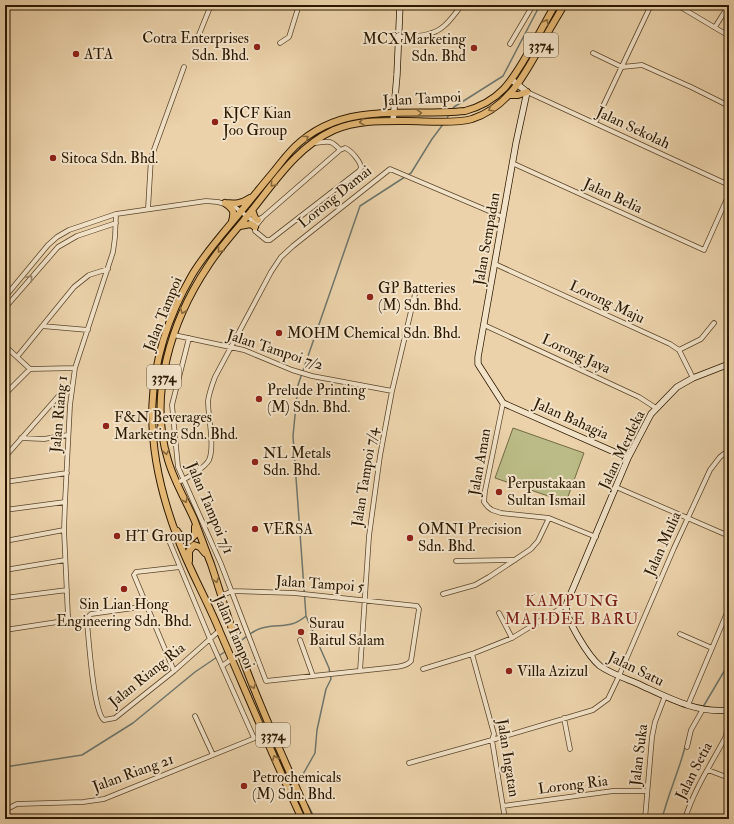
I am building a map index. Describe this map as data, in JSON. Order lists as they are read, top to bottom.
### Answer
{
  "streets": {
    "main road": ["3374", "Jalan Tampoi"],
    "street": [
      "Jalan Sekolah",
      "Jalan Belia",
      "Lorong Damai",
      "Jalan Sempadan",
      "Lorong Maju",
      "Jalan Tampoi 7/2",
      "Lorong Jaya",
      "Jalan Riang 1",
      "Jalan Bahagia",
      "Jalan Merdeka",
      "Jalan Aman",
      "Jalan Tampoi 7/4",
      "Jalan Tampoi 7/1",
      "Jalan Mulia",
      "Jalan Tampoi 5",
      "Jalan Satu",
      "Jalan Riang Ria",
      "Jalan Suka",
      "Jalan Ingatan",
      "Jalan Setia",
      "Jalan Riang 21",
      "Lorong Ria"
    ]
  },
  "crossings": [
    ["Jalan Tampoi", "Jalan Tampoi 7/2"],
    ["Jalan Tampoi", "Jalan Tampoi 5"],
    ["Jalan Tampoi", "Jalan Riang Ria"],
    ["Jalan Tampoi", "Jalan Riang 21"],
    ["Jalan Sekolah", "Jalan Sempadan"],
    ["Jalan Belia", "Jalan Sempadan"],
    ["Lorong Damai", "Jalan Sempadan"],
    ["Lorong Damai", "Jalan Tampoi 7/2"],
    ["Jalan Sempadan", "Lorong Maju"],
    ["Jalan Sempadan", "Lorong Jaya"],
    ["Jalan Sempadan", "Jalan Bahagia"],
    ["Jalan Sempadan", "Jalan Aman"],
    ["Jalan Tampoi 7/2", "Jalan Tampoi 7/4"],
    ["Jalan Tampoi 7/2", "Jalan Tampoi 7/1"],
    ["Lorong Jaya", "Jalan Merdeka"],
    ["Jalan Bahagia", "Jalan Merdeka"],
    ["Jalan Bahagia", "Jalan Aman"],
    ["Jalan Merdeka", "Jalan Aman"],
    ["Jalan Merdeka", "Jalan Satu"],
    ["Jalan Tampoi 7/4", "Jalan Tampoi 5"],
    ["Jalan Tampoi 7/1", "Jalan Tampoi 5"],
    ["Jalan Mulia", "Jalan Satu"],
    ["Jalan Mulia", "Jalan Ingatan"],
    ["Jalan Satu", "Jalan Suka"],
    ["Jalan Satu", "Jalan Setia"],
    ["Jalan Suka", "Lorong Ria"],
    ["Jalan Ingatan", "Lorong Ria"]
  ],
  "districts": ["KAMPUNG MAJIDEE BARU"],
  "places": [
    "Cotra Enterprises Sdn. Bhd.",
    "MCX Marketing Sdn. Bhd",
    "ATA",
    "KJCF Kian Joo Group",
    "Sitoca Sdn. Bhd.",
    "GP Batteries (M) Sdn. Bhd.",
    "MOHM Chemical Sdn. Bhd.",
    "Prelude Printing (M) Sdn. Bhd.",
    "F&N Beverages Marketing Sdn. Bhd.",
    "NL Metals Sdn. Bhd.",
    "Perpustakaan Sultan Ismail",
    "VERSA",
    "HT Group",
    "OMNI Precision Sdn. Bhd.",
    "Sin Lian Hong Engineering Sdn. Bhd.",
    "Surau Baitul Salam",
    "Villa Azizul",
    "Petrochemicals (M) Sdn. Bhd."
  ]
}
